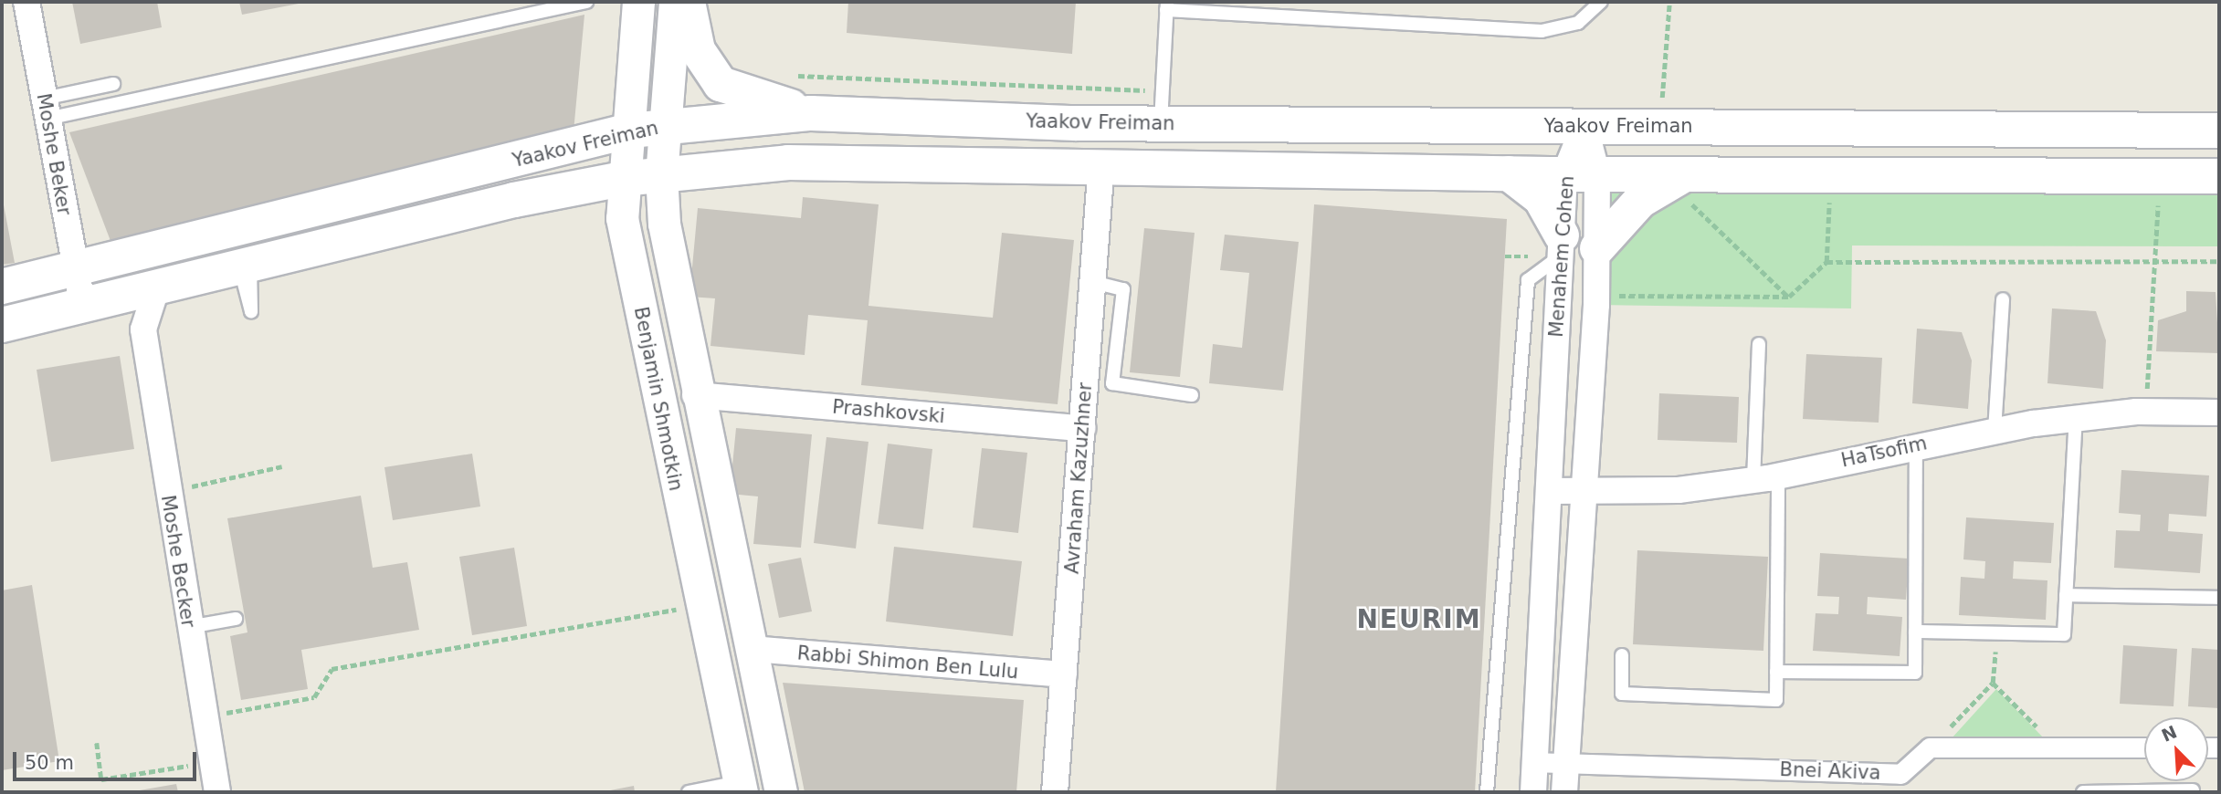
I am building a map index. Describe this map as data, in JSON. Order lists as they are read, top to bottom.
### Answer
{
  "streets": {
    "main road": ["Yaakov Freiman"],
    "street": [
      "Moshe Beker",
      "Menahem Cohen",
      "Benjamin Shmotkin",
      "Prashkovski",
      "HaTsofim",
      "Avraham Kazuzhner",
      "Moshe Becker",
      "Rabbi Shimon Ben Lulu",
      "Bnei Akiva"
    ]
  },
  "crossings": [
    ["Yaakov Freiman", "Moshe Beker"],
    ["Yaakov Freiman", "Menahem Cohen"],
    ["Yaakov Freiman", "Benjamin Shmotkin"],
    ["Yaakov Freiman", "Avraham Kazuzhner"],
    ["Yaakov Freiman", "Moshe Becker"],
    ["Menahem Cohen", "HaTsofim"],
    ["Menahem Cohen", "Bnei Akiva"],
    ["Benjamin Shmotkin", "Prashkovski"],
    ["Benjamin Shmotkin", "Rabbi Shimon Ben Lulu"],
    ["Prashkovski", "Avraham Kazuzhner"],
    ["Avraham Kazuzhner", "Rabbi Shimon Ben Lulu"]
  ],
  "districts": ["NEURIM"],
  "scale_bar": "50 m",
  "north": "top left"
}
